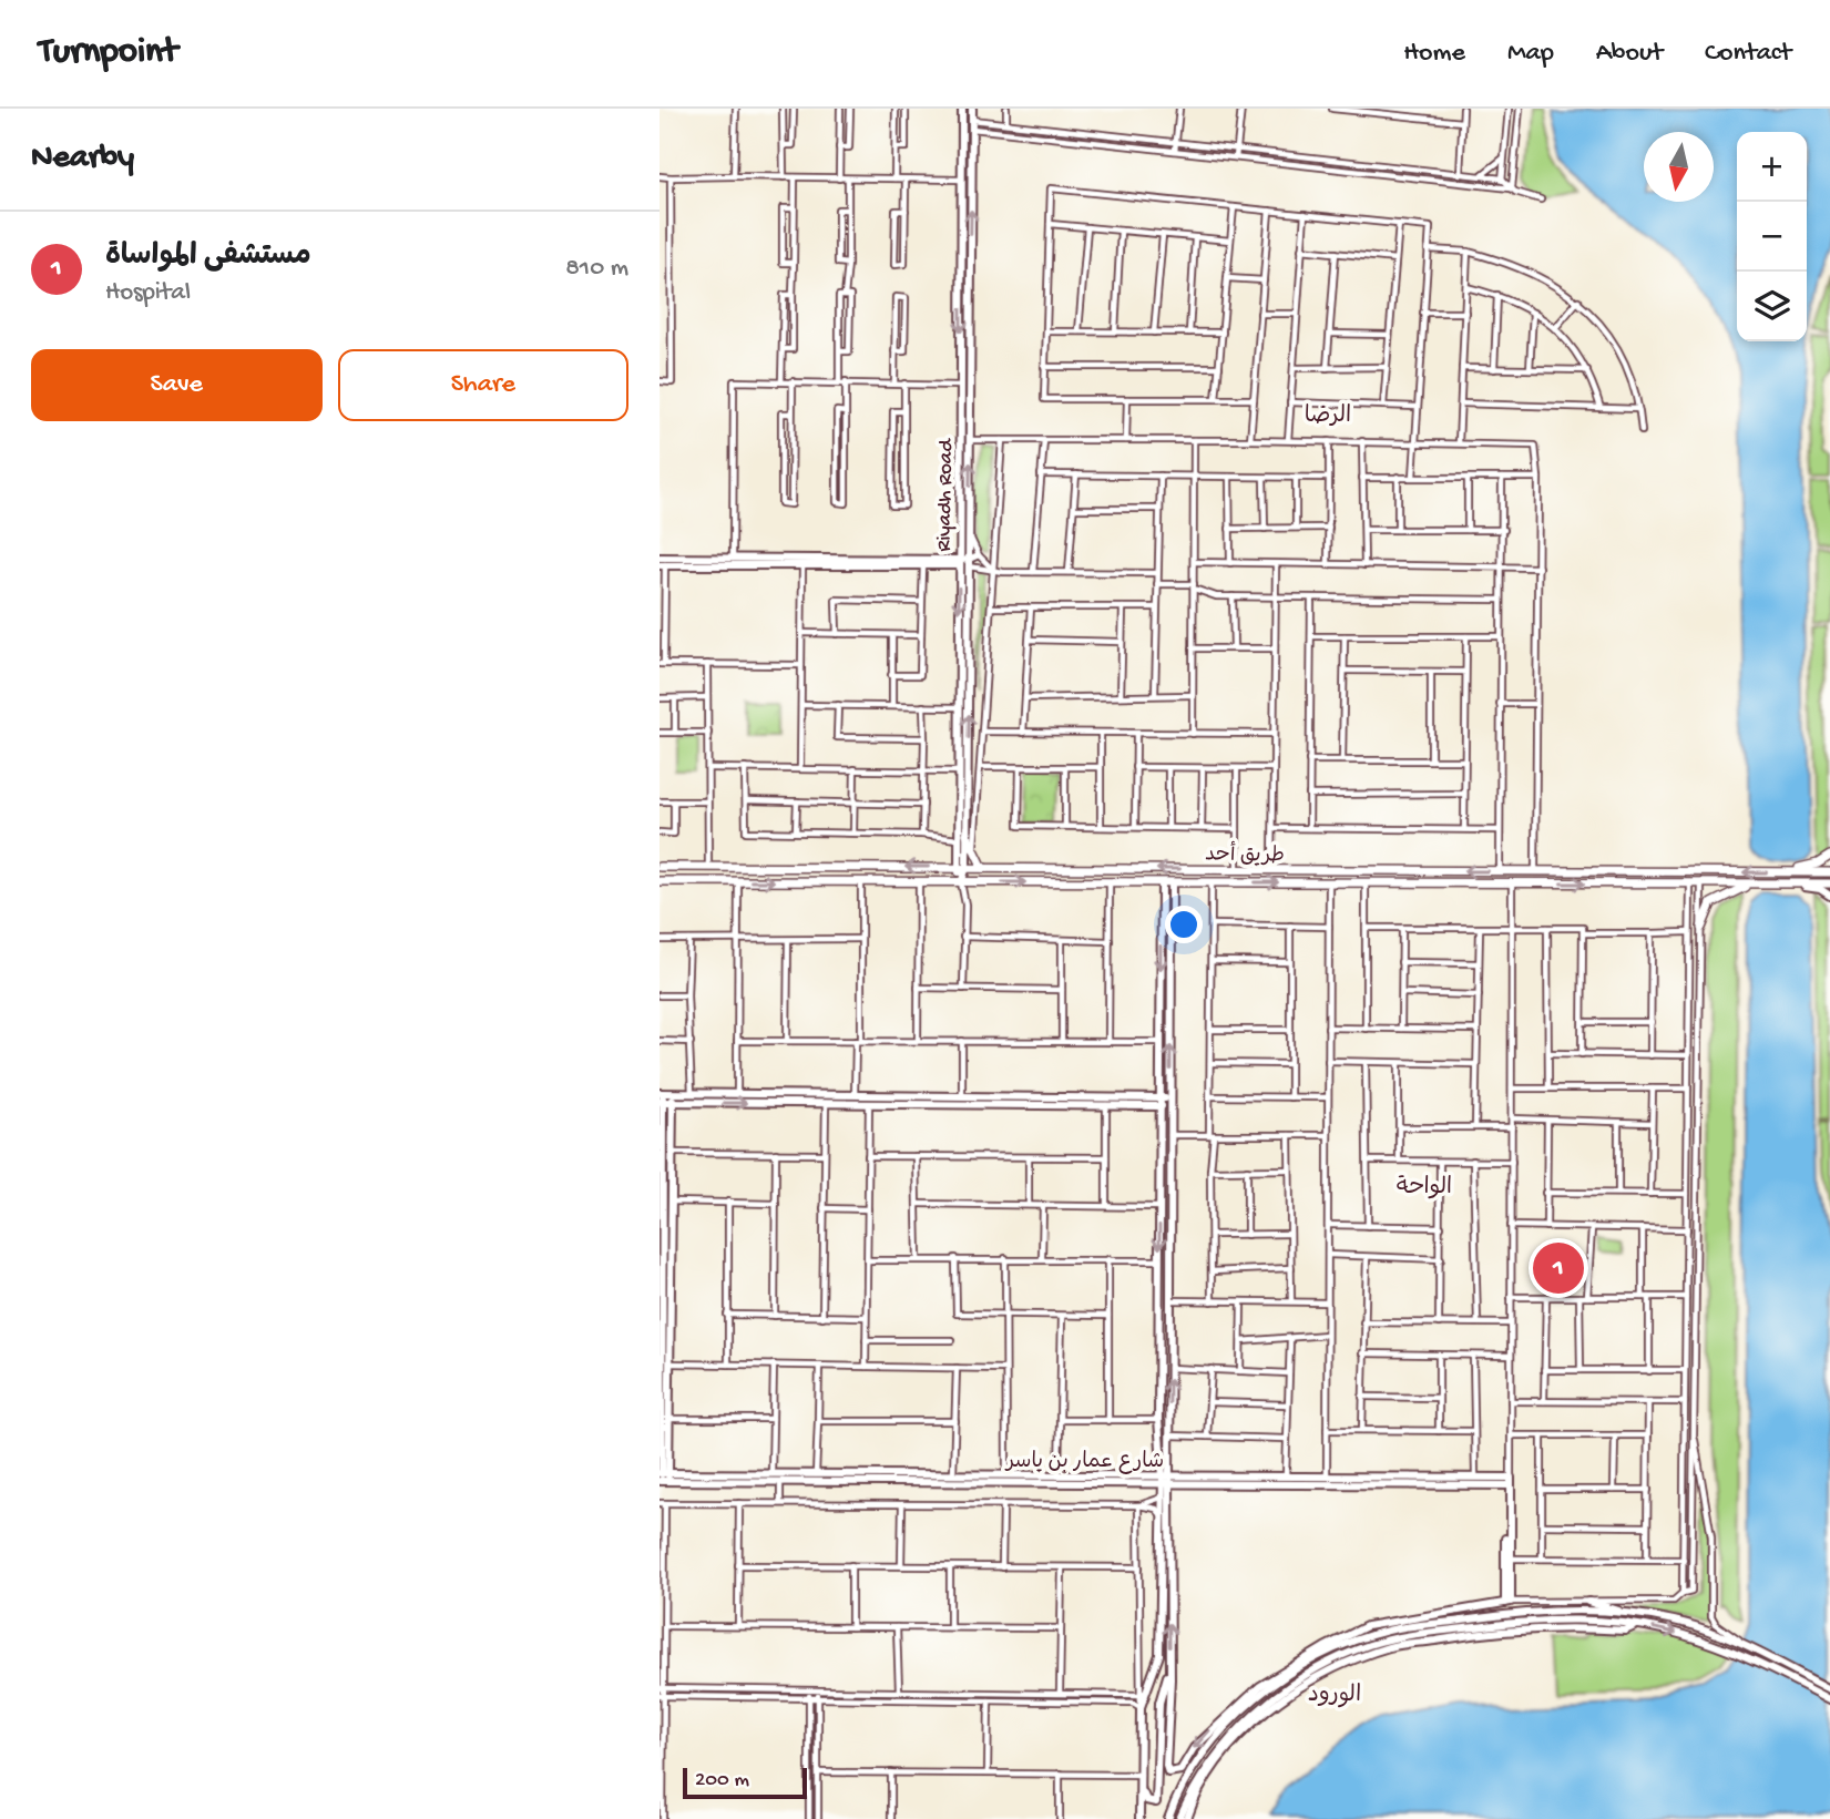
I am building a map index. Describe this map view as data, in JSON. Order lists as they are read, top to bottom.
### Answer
{
  "streets": {
    "main road": ["طريق أحد"],
    "street": ["Riyadh Road", "شارع عمار بن ياسر"]
  },
  "crossings": [
    ["Riyadh Road", "طريق أحد"]
  ],
  "districts": ["الرضا", "الواحة", "الورود"],
  "scale_bar": "200 m",
  "north": "bottom",
  "page": {
    "header": "Turnpoint",
    "nav": [
      "Home",
      "Map",
      "About",
      "Contact"
    ],
    "heading": "Nearby",
    "map_buttons": ["+", "−"],
    "list": [
      {
        "mark": "1",
        "name": "مستشفى المواساة",
        "note": "Hospital",
        "value": "810 m"
      }
    ],
    "buttons": ["Save", "Share"],
    "pins": "1",
    "scale": "200 m"
  }
}
